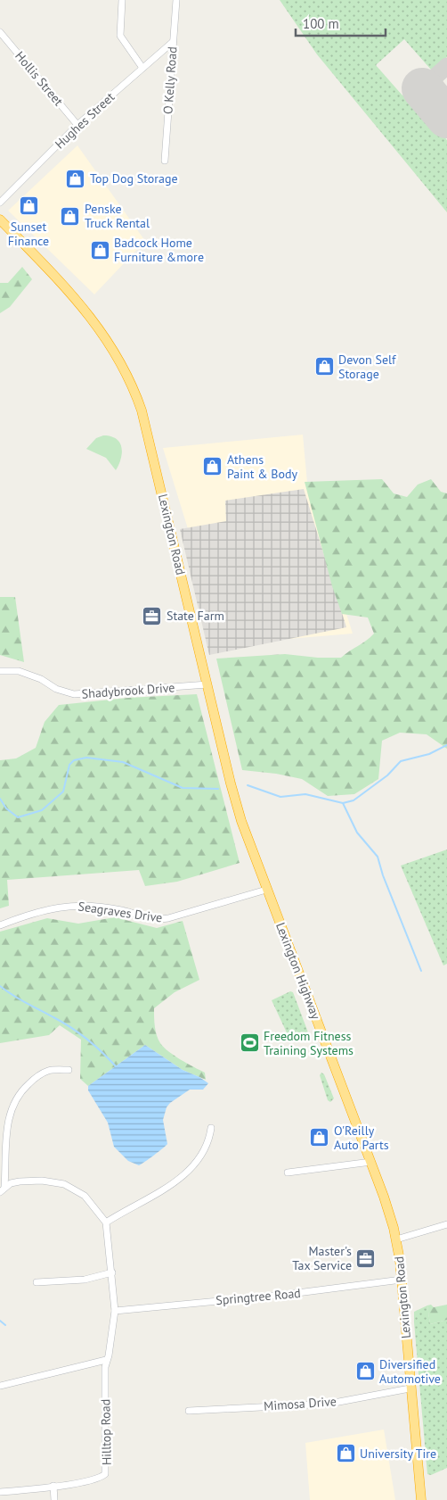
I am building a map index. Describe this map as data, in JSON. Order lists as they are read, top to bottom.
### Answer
{
  "streets": {
    "highway": ["Lexington Road", "Lexington Highway"],
    "street": [
      "Hollis Street",
      "O Kelly Road",
      "Hughes Street",
      "Shadybrook Drive",
      "Seagraves Drive",
      "Springtree Road",
      "Mimosa Drive",
      "Hilltop Road"
    ]
  },
  "crossings": [
    ["Hollis Street", "Hughes Street"],
    ["O Kelly Road", "Hughes Street"],
    ["Lexington Road", "Shadybrook Drive"],
    ["Lexington Road", "Seagraves Drive"],
    ["Lexington Road", "Lexington Highway"],
    ["Lexington Road", "Springtree Road"],
    ["Lexington Road", "Mimosa Drive"],
    ["Seagraves Drive", "Lexington Highway"],
    ["Springtree Road", "Hilltop Road"]
  ],
  "places": {
    "shop": [
      "Top Dog Storage",
      "Sunset Finance",
      "Penske Truck Rental",
      "Badcock Home Furniture &more",
      "Devon Self Storage",
      "Athens Paint & Body",
      "O'Reilly Auto Parts",
      "Diversified Automotive",
      "University Tire"
    ],
    "office": ["State Farm", "Master's Tax Service"],
    "sports": ["Freedom Fitness Training Systems"]
  },
  "scale_bar": "100 m"
}
